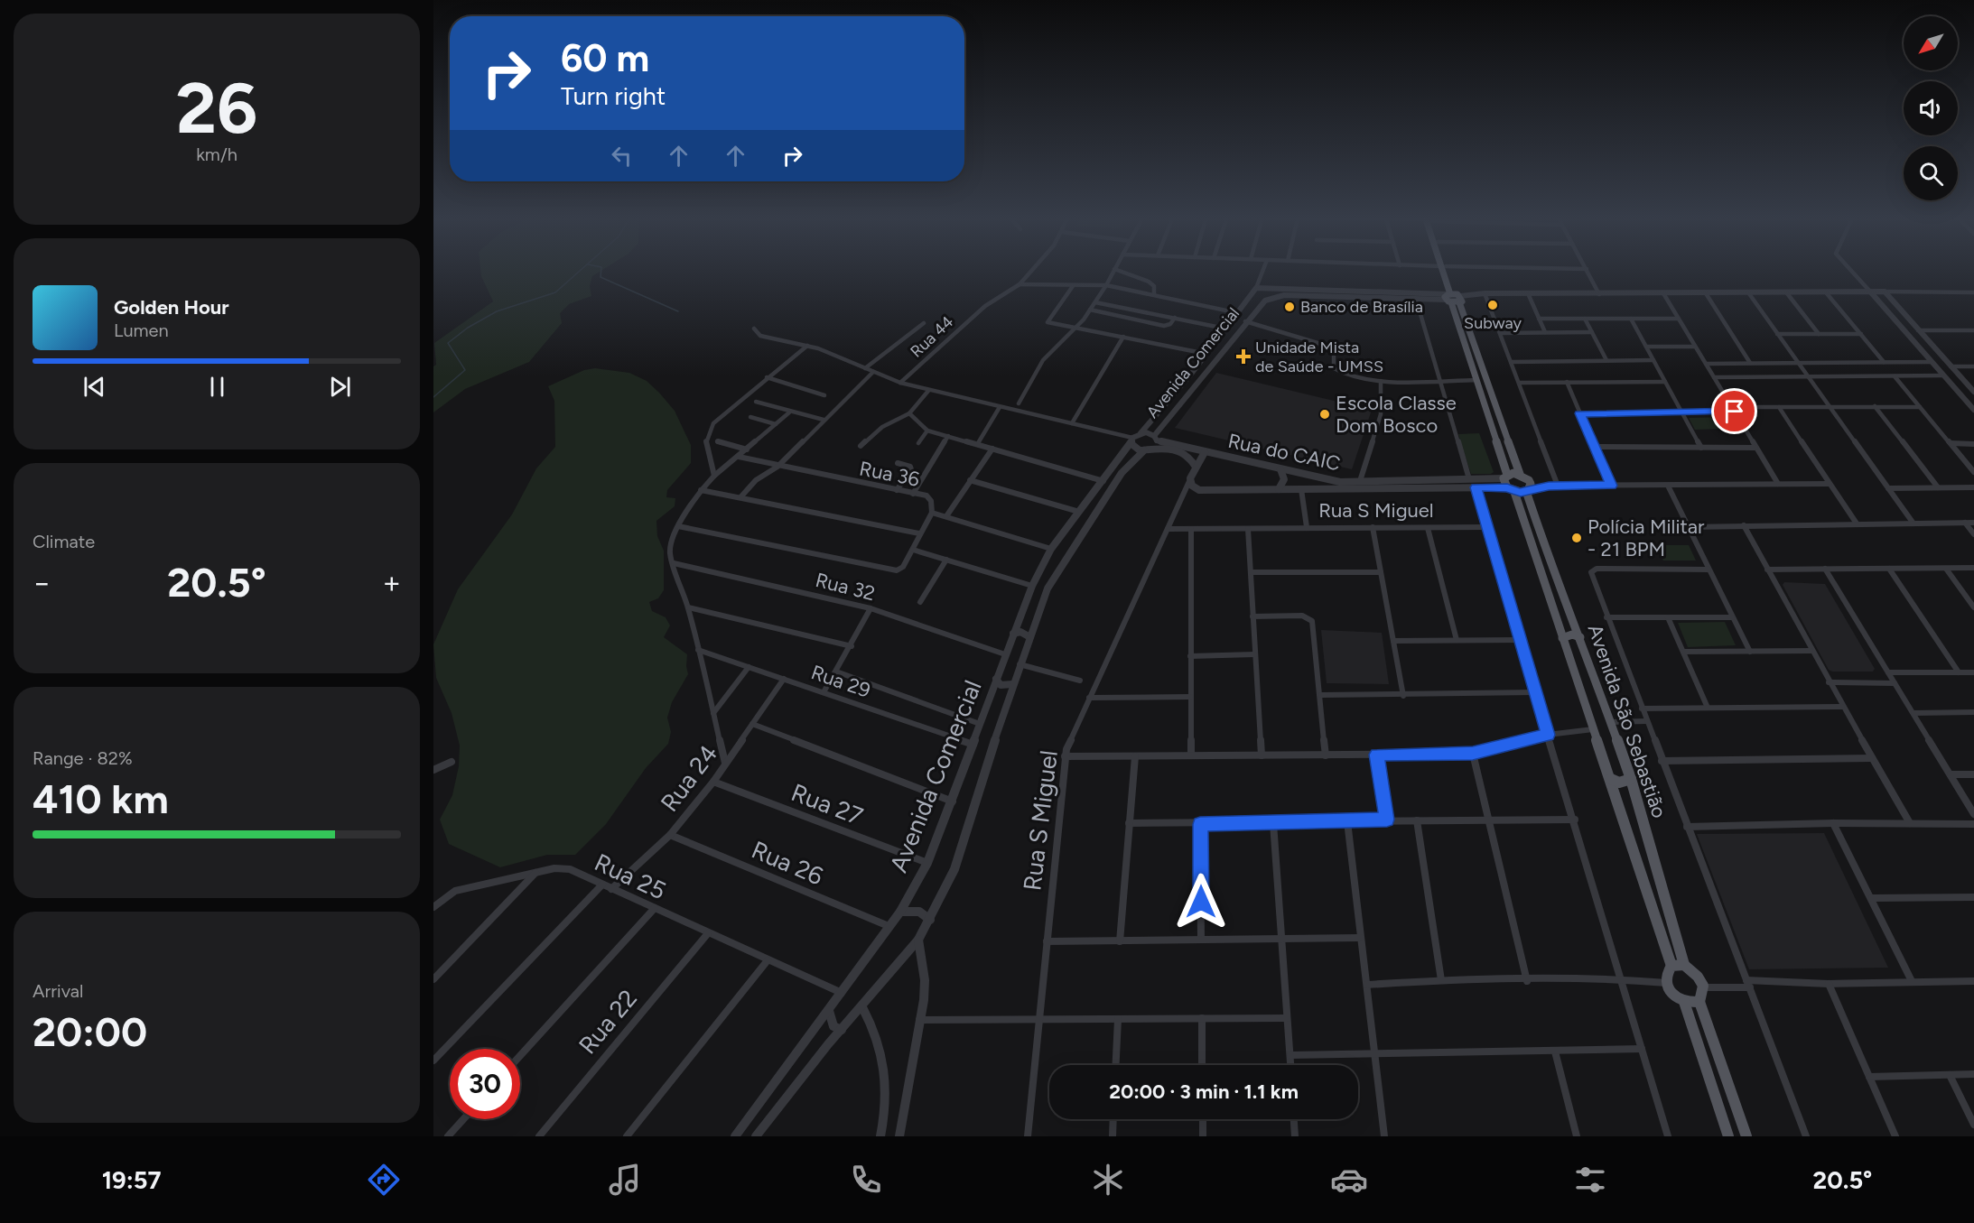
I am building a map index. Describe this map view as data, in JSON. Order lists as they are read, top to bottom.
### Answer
{
  "streets": {
    "main road": ["Avenida São Sebastião"],
    "street": [
      "Rua 44",
      "Avenida Comercial",
      "Rua do CAIC",
      "Rua 36",
      "Rua S Miguel",
      "Rua 32",
      "Rua 29",
      "Rua 24",
      "Rua 27",
      "Rua 26",
      "Rua 25",
      "Rua 22"
    ]
  },
  "crossings": [
    ["Avenida Comercial", "Rua do CAIC"],
    ["Avenida Comercial", "Rua 36"],
    ["Avenida Comercial", "Rua 32"],
    ["Avenida Comercial", "Rua 29"],
    ["Avenida Comercial", "Rua 27"],
    ["Avenida Comercial", "Rua 26"],
    ["Avenida Comercial", "Rua 25"],
    ["Rua do CAIC", "Avenida São Sebastião"],
    ["Rua S Miguel", "Avenida São Sebastião"],
    ["Rua 29", "Rua 24"],
    ["Rua 24", "Rua 27"],
    ["Rua 24", "Rua 26"],
    ["Rua 24", "Rua 25"],
    ["Rua 25", "Rua 22"]
  ],
  "places": {
    "other": [
      "Subway",
      "Banco de Brasília",
      "Escola Classe Dom Bosco",
      "Polícia Militar - 21 BPM"
    ],
    "health": ["Unidade Mista de Saúde - UMSS"]
  },
  "north": "bottom left",
  "page": {
    "tile": [
      ["26", "km/h"],
      "Climate",
      ["Range · 82%", "410 km"],
      ["Arrival", "20:00"]
    ],
    "turn": ["60 m", "Turn right"],
    "song": ["Golden Hour", "Lumen"],
    "heat": ["−", "20.5°", "+"],
    "limit": "30",
    "trip": "20:00 · 3 min · 1.1 km",
    "tabs": ["19:57", "20.5°"]
  }
}
